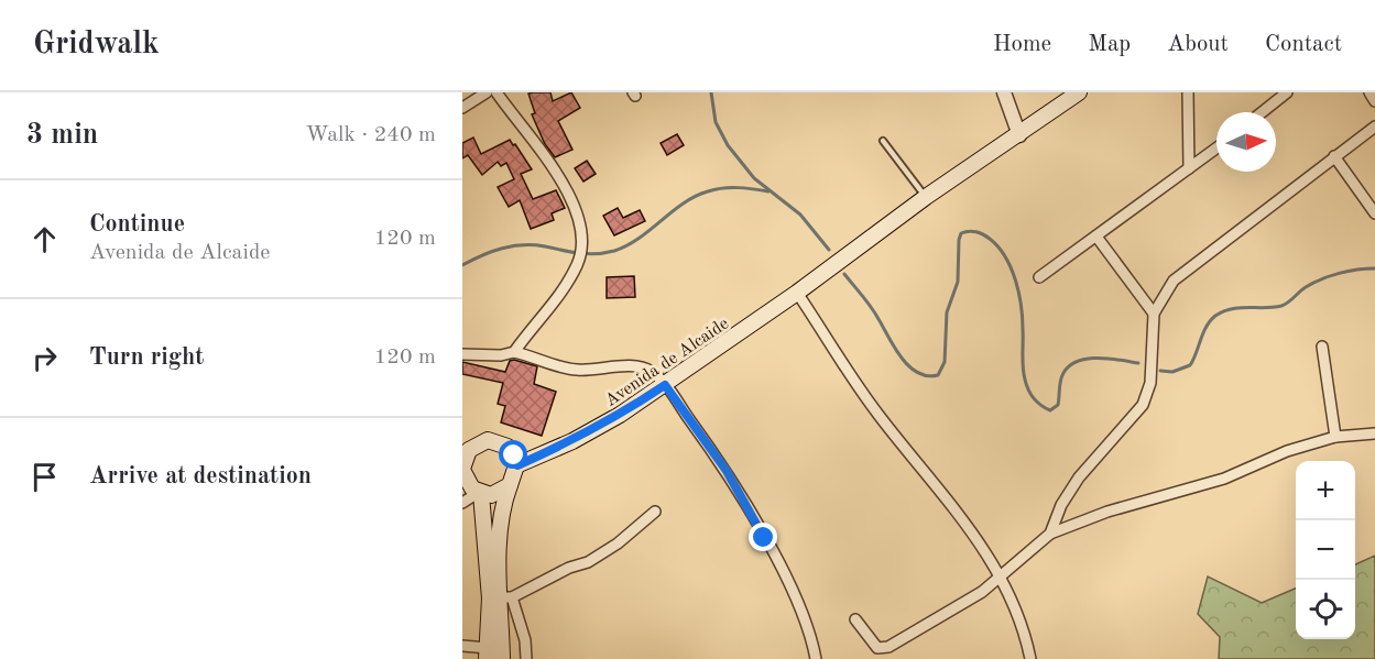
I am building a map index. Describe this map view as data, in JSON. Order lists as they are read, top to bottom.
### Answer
{
  "streets": {
    "main road": ["Avenida de Alcaide"]
  },
  "north": "right",
  "page": {
    "header": "Gridwalk",
    "nav": [
      "Home",
      "Map",
      "About",
      "Contact"
    ],
    "heading": ["3 min", "Walk · 240 m"],
    "list": [
      ["Continue", "Avenida de Alcaide", "120 m"],
      ["Turn right", "120 m"],
      "Arrive at destination"
    ],
    "map_buttons": ["+", "−"]
  }
}
